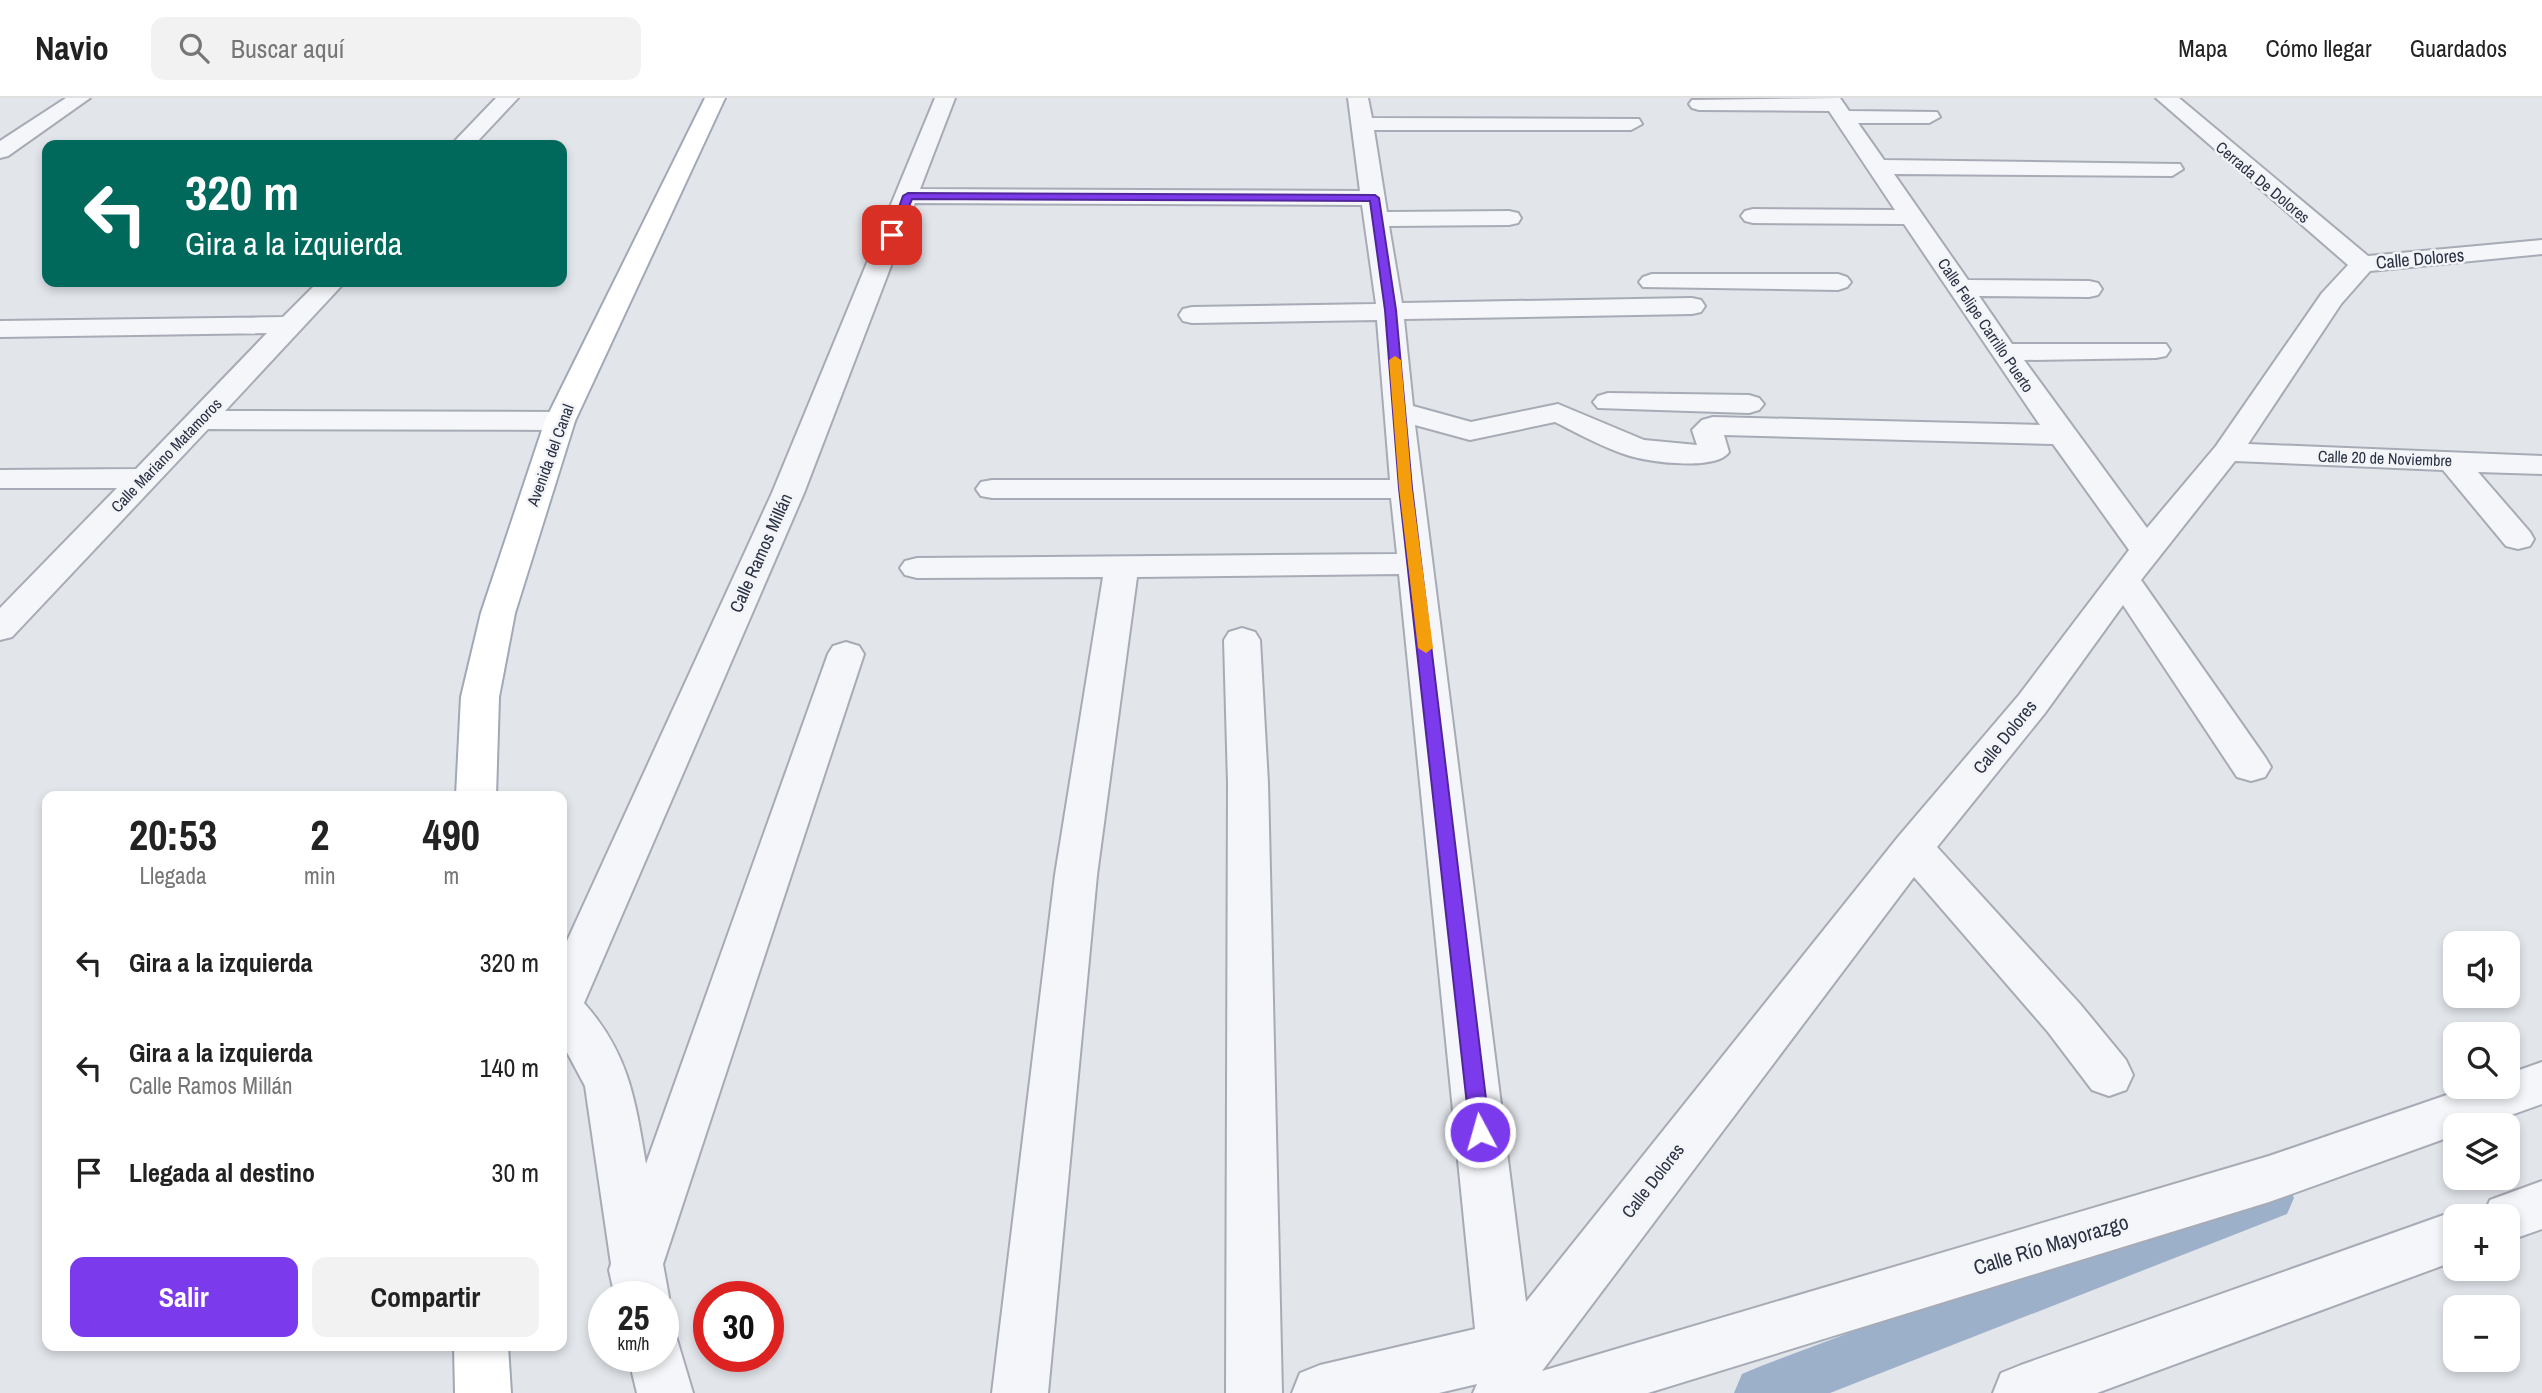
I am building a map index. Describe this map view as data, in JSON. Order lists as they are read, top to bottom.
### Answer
{
  "streets": {
    "main road": ["Avenida del Canal"],
    "street": [
      "Cerrada De Dolores",
      "Calle Dolores",
      "Calle Felipe Carrillo Puerto",
      "Calle Mariano Matamoros",
      "Calle 20 de Noviembre",
      "Calle Ramos Millán",
      "Calle Río Mayorazgo"
    ]
  },
  "crossings": [
    ["Cerrada De Dolores", "Calle Dolores"],
    ["Calle Dolores", "Calle Felipe Carrillo Puerto"],
    ["Calle Dolores", "Calle 20 de Noviembre"]
  ],
  "page": {
    "header": "Navio",
    "search": "Buscar aquí",
    "nav": ["Mapa", "Cómo llegar", "Guardados"],
    "turn": ["320 m", "Gira a la izquierda"],
    "eta": [
      "20:53",
      "Llegada",
      "2",
      "min",
      "490",
      "m"
    ],
    "list": [
      {
        "name": "Gira a la izquierda",
        "value": "320 m"
      },
      {
        "name": "Gira a la izquierda",
        "note": "Calle Ramos Millán",
        "value": "140 m"
      },
      {
        "name": "Llegada al destino",
        "value": "30 m"
      }
    ],
    "map_buttons": ["+", "−"],
    "buttons": ["Salir", "Compartir"],
    "speed": "25 km/h",
    "limit": "30"
  }
}
